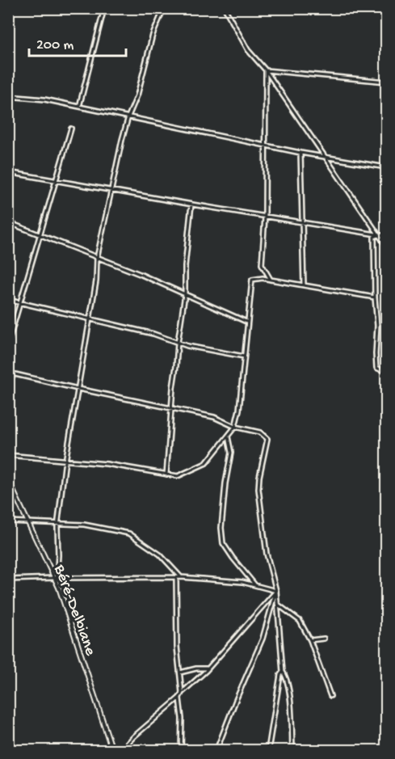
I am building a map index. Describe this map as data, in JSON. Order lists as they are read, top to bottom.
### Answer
{
  "streets": {
    "street": ["Béré-Delbiane"]
  },
  "scale_bar": "200 m"
}
